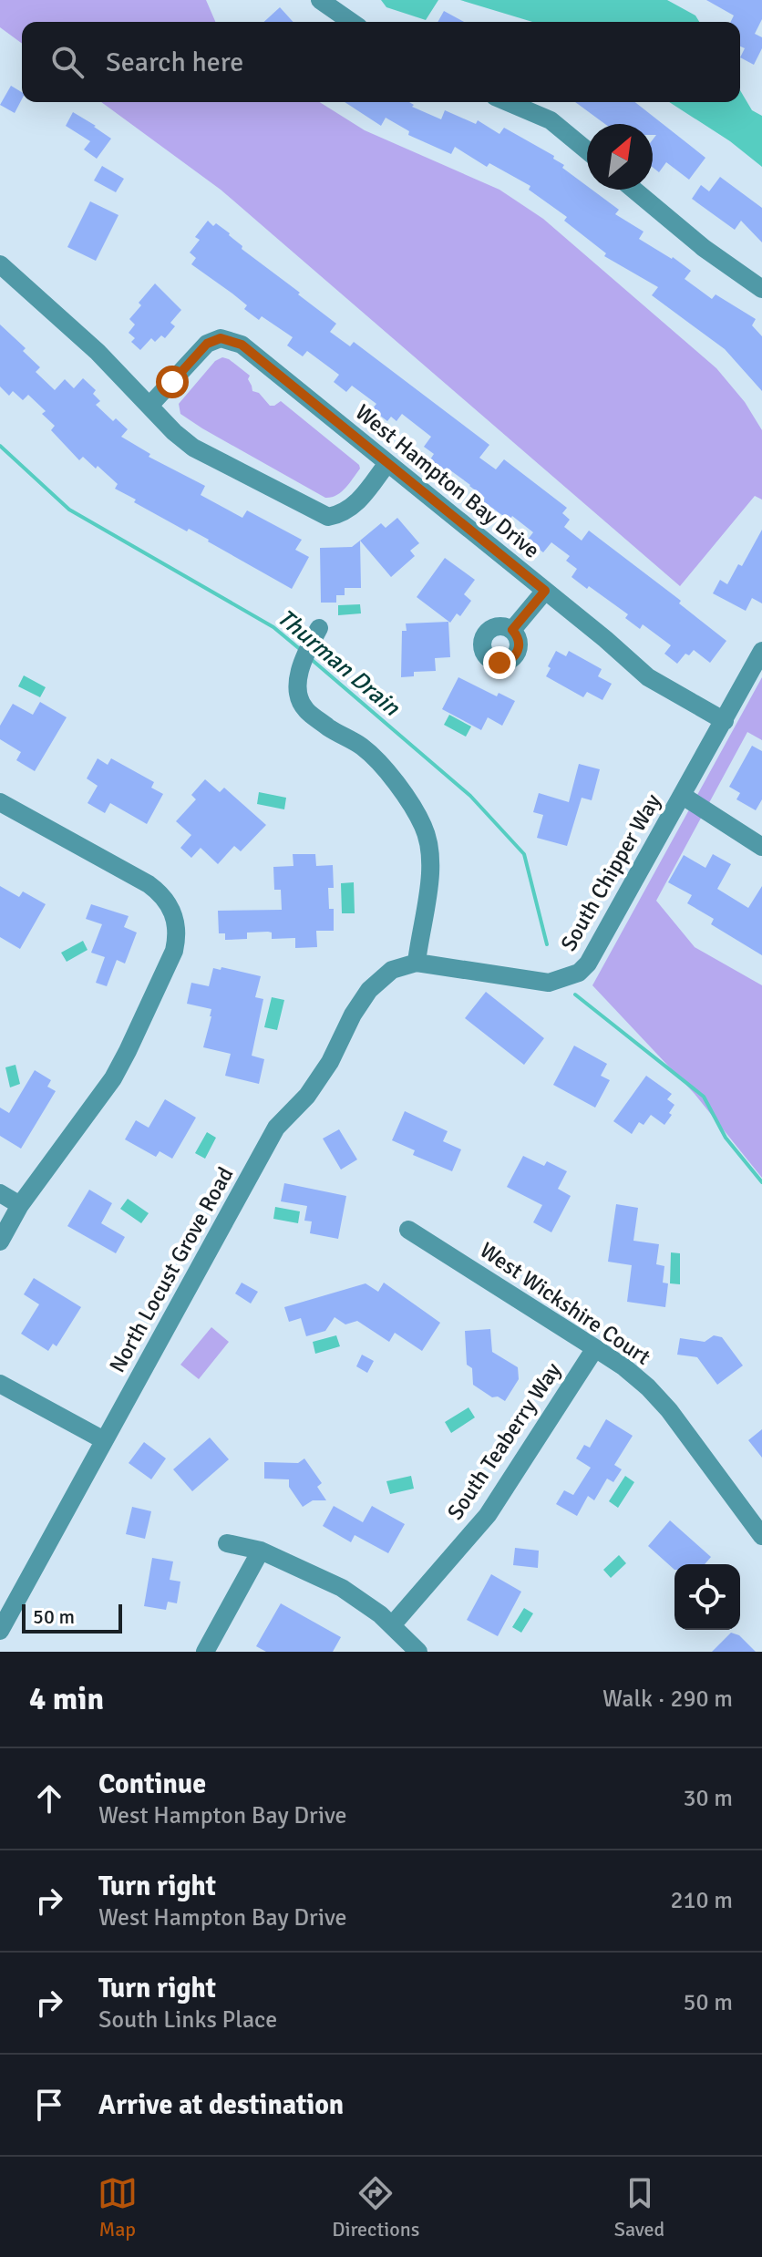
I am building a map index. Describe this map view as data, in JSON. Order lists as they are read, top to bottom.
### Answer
{
  "streets": {
    "street": [
      "West Hampton Bay Drive",
      "South Chipper Way",
      "North Locust Grove Road",
      "West Wickshire Court",
      "South Teaberry Way"
    ]
  },
  "crossings": [
    ["West Hampton Bay Drive", "South Chipper Way"],
    ["South Chipper Way", "North Locust Grove Road"],
    ["West Wickshire Court", "South Teaberry Way"]
  ],
  "water": ["Thurman Drain"],
  "scale_bar": "50 m",
  "north": "top right",
  "page": {
    "search": "Search here",
    "scale": "50 m",
    "heading": ["4 min", "Walk · 290 m"],
    "list": [
      ["Continue", "West Hampton Bay Drive", "30 m"],
      ["Turn right", "West Hampton Bay Drive", "210 m"],
      ["Turn right", "South Links Place", "50 m"],
      "Arrive at destination"
    ],
    "nav": ["Map", "Directions", "Saved"]
  }
}
